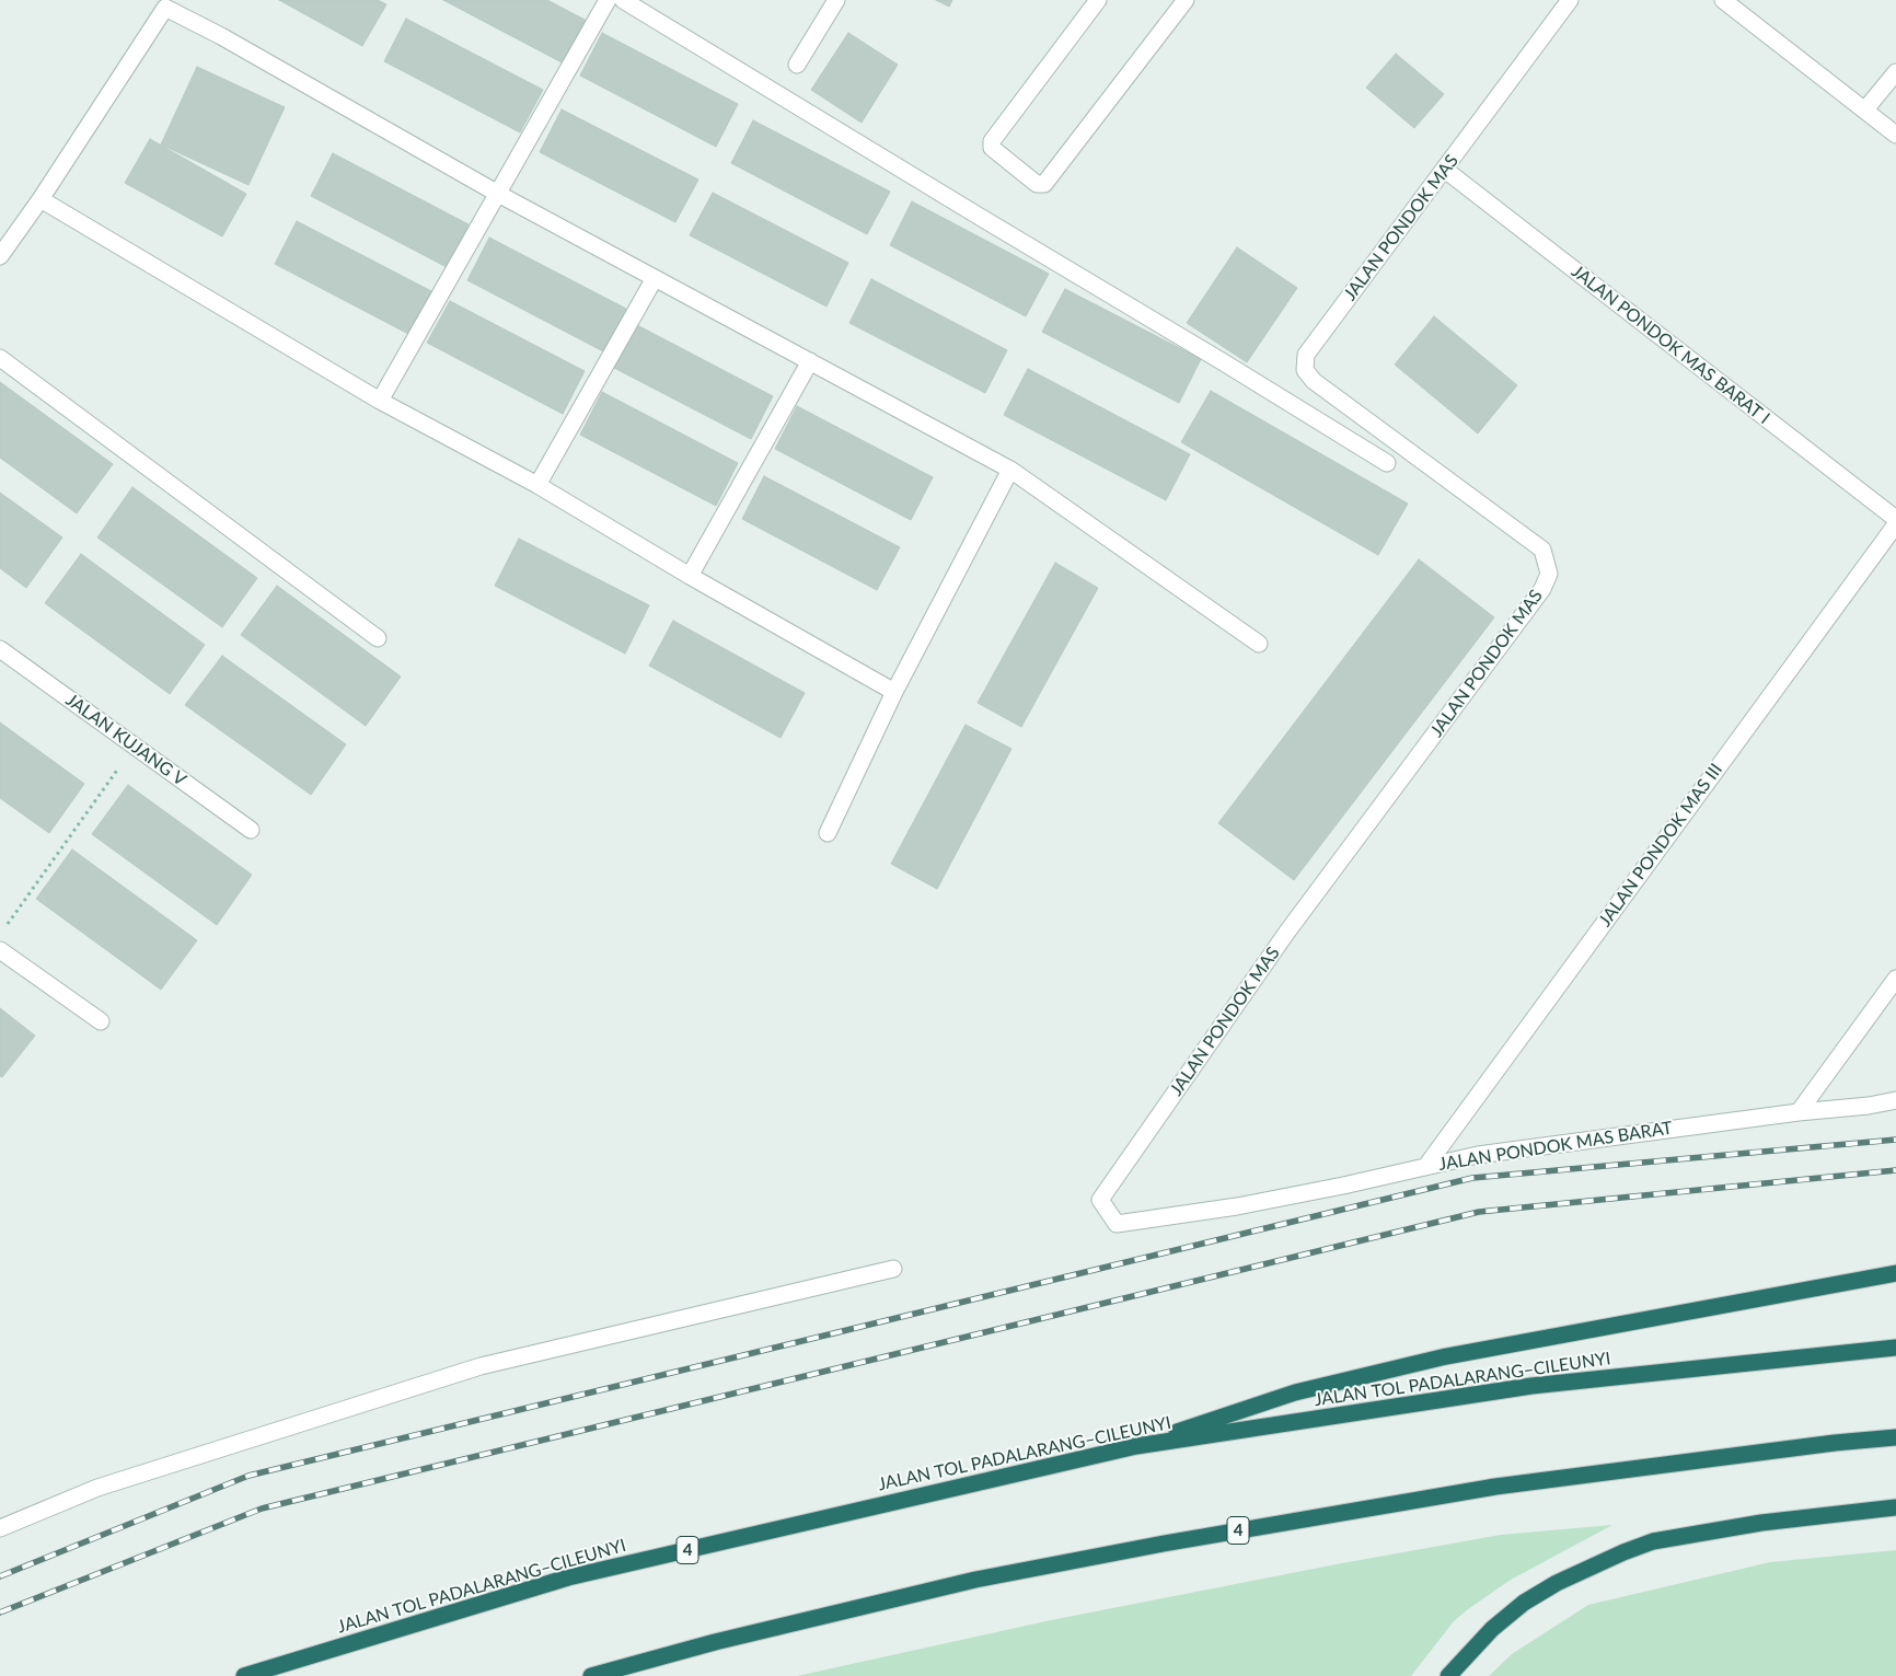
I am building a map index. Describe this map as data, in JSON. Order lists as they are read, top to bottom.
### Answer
{
  "streets": {
    "highway": ["JALAN TOL PADALARANG–CILEUNYI", "4"],
    "street": [
      "JALAN PONDOK MAS",
      "JALAN PONDOK MAS BARAT I",
      "JALAN KUJANG V",
      "JALAN PONDOK MAS III",
      "JALAN PONDOK MAS BARAT"
    ]
  },
  "crossings": [
    ["JALAN PONDOK MAS", "JALAN PONDOK MAS BARAT I"],
    ["JALAN PONDOK MAS", "JALAN PONDOK MAS BARAT"],
    ["JALAN PONDOK MAS III", "JALAN PONDOK MAS BARAT"]
  ]
}
